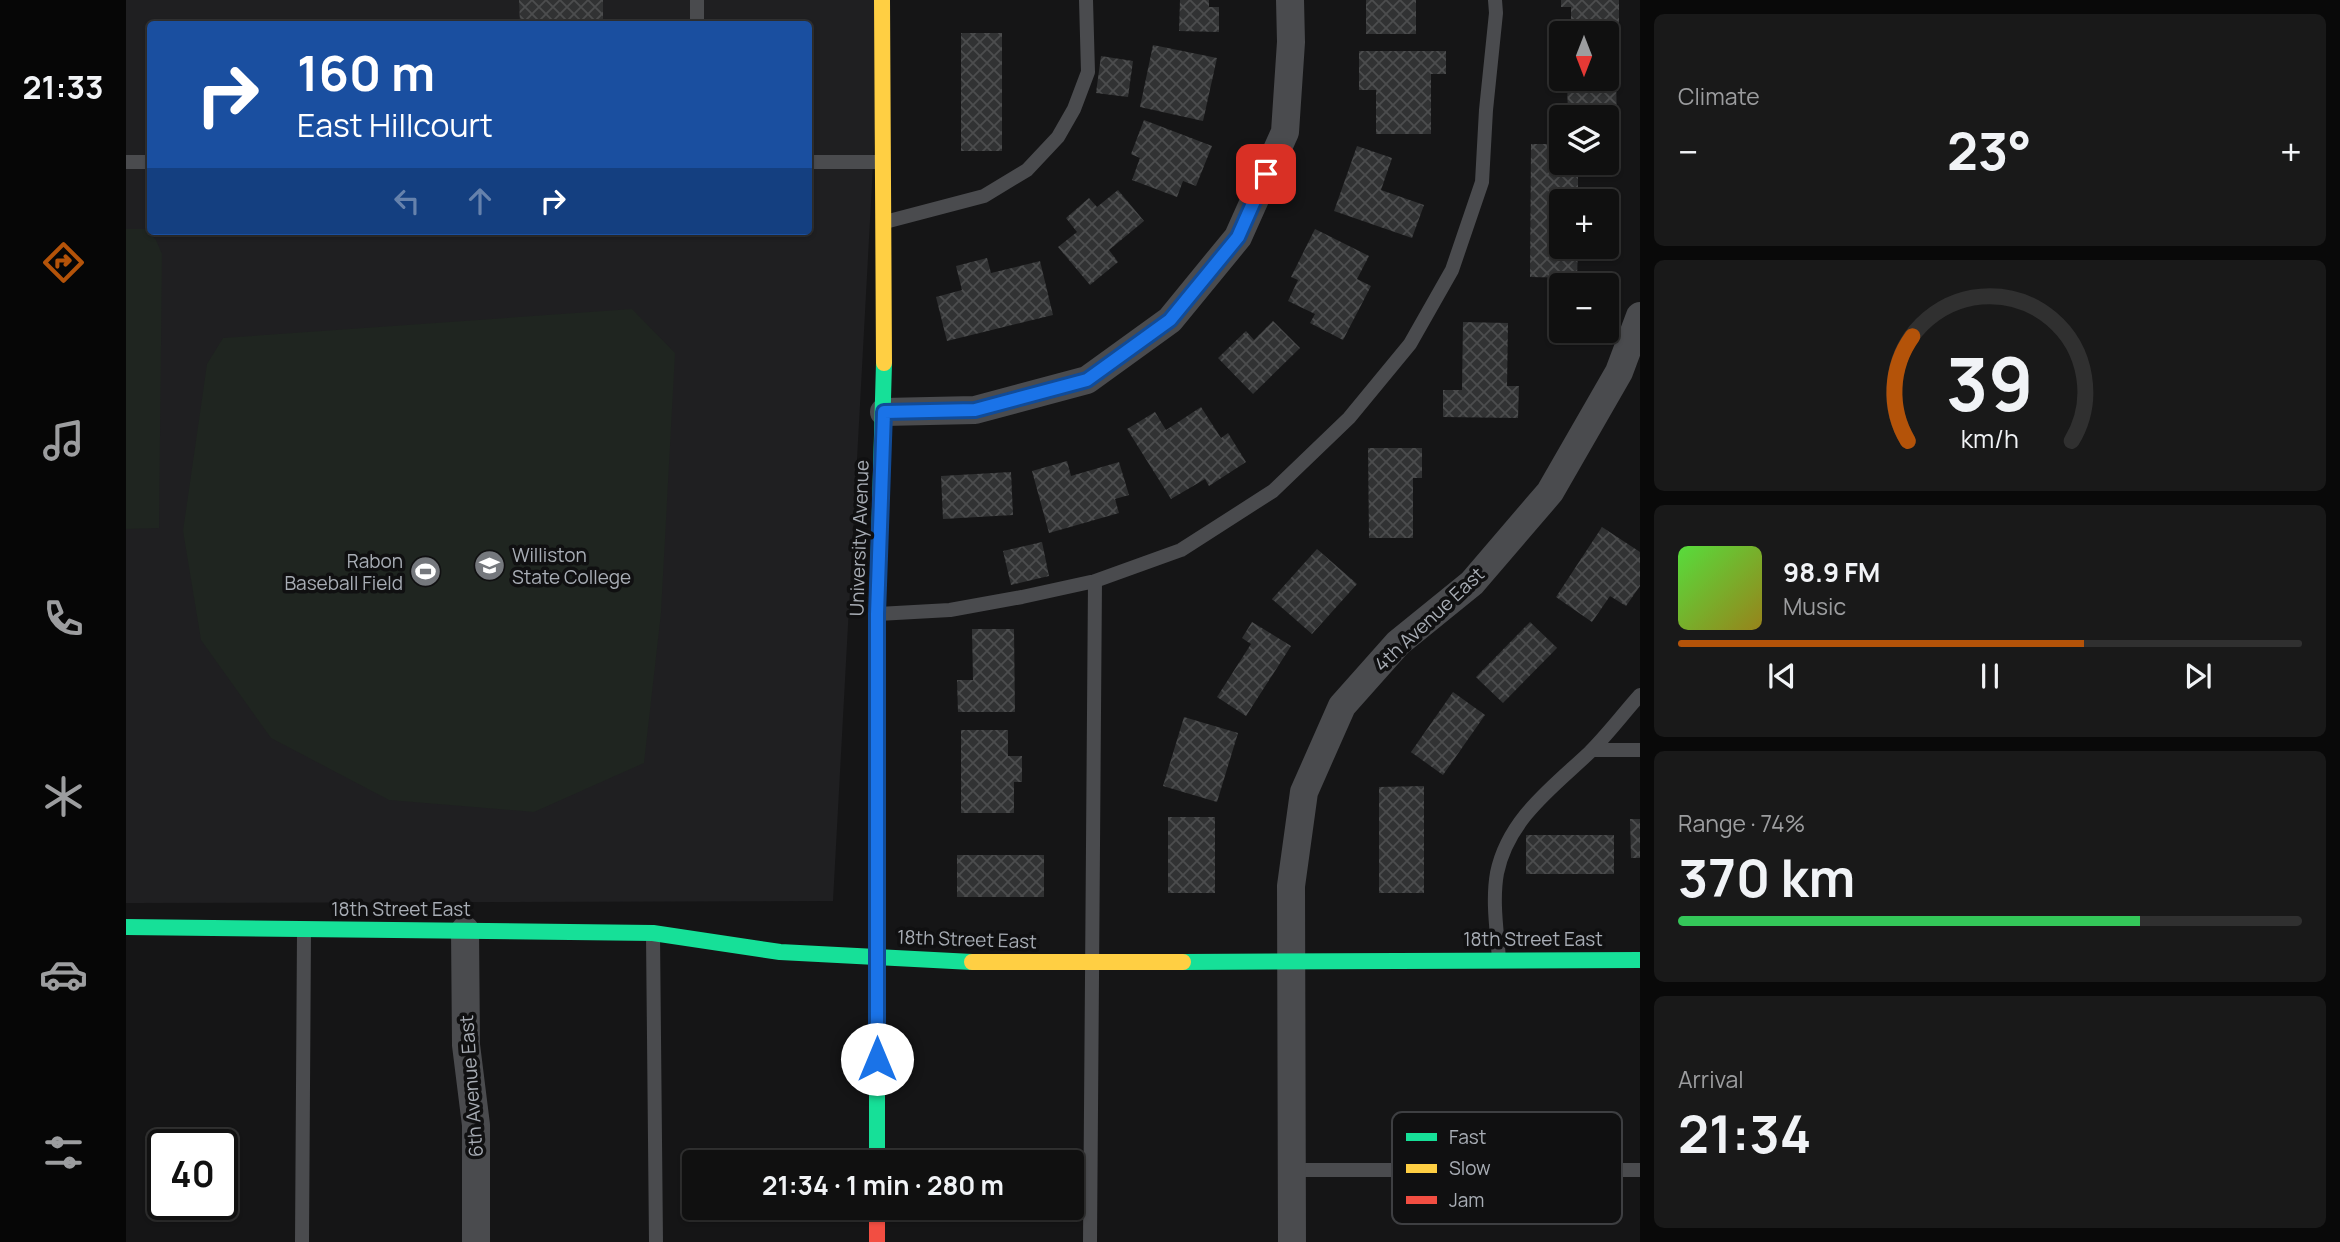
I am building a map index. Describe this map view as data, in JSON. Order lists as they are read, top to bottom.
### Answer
{
  "streets": {
    "street": [
      "University Avenue",
      "4th Avenue East",
      "18th Street East",
      "6th Avenue East"
    ]
  },
  "crossings": [
    ["University Avenue", "18th Street East"],
    ["4th Avenue East", "18th Street East"],
    ["18th Street East", "6th Avenue East"]
  ],
  "places": {
    "school or university": ["Williston State College"],
    "sports": ["Rabon Baseball Field"]
  },
  "legend": ["Fast", "Slow", "Jam"],
  "north": "bottom",
  "page": {
    "tabs": "21:33",
    "tile": [
      "Climate",
      ["Range · 74%", "370 km"],
      ["Arrival", "21:34"]
    ],
    "map_buttons": ["+", "−"],
    "turn": ["160 m", "East Hillcourt"],
    "heat": ["−", "23°", "+"],
    "song": ["98.9 FM", "Music"],
    "limit": "40",
    "trip": "21:34 · 1 min · 280 m",
    "gauge": ["39", "km/h"]
  }
}
